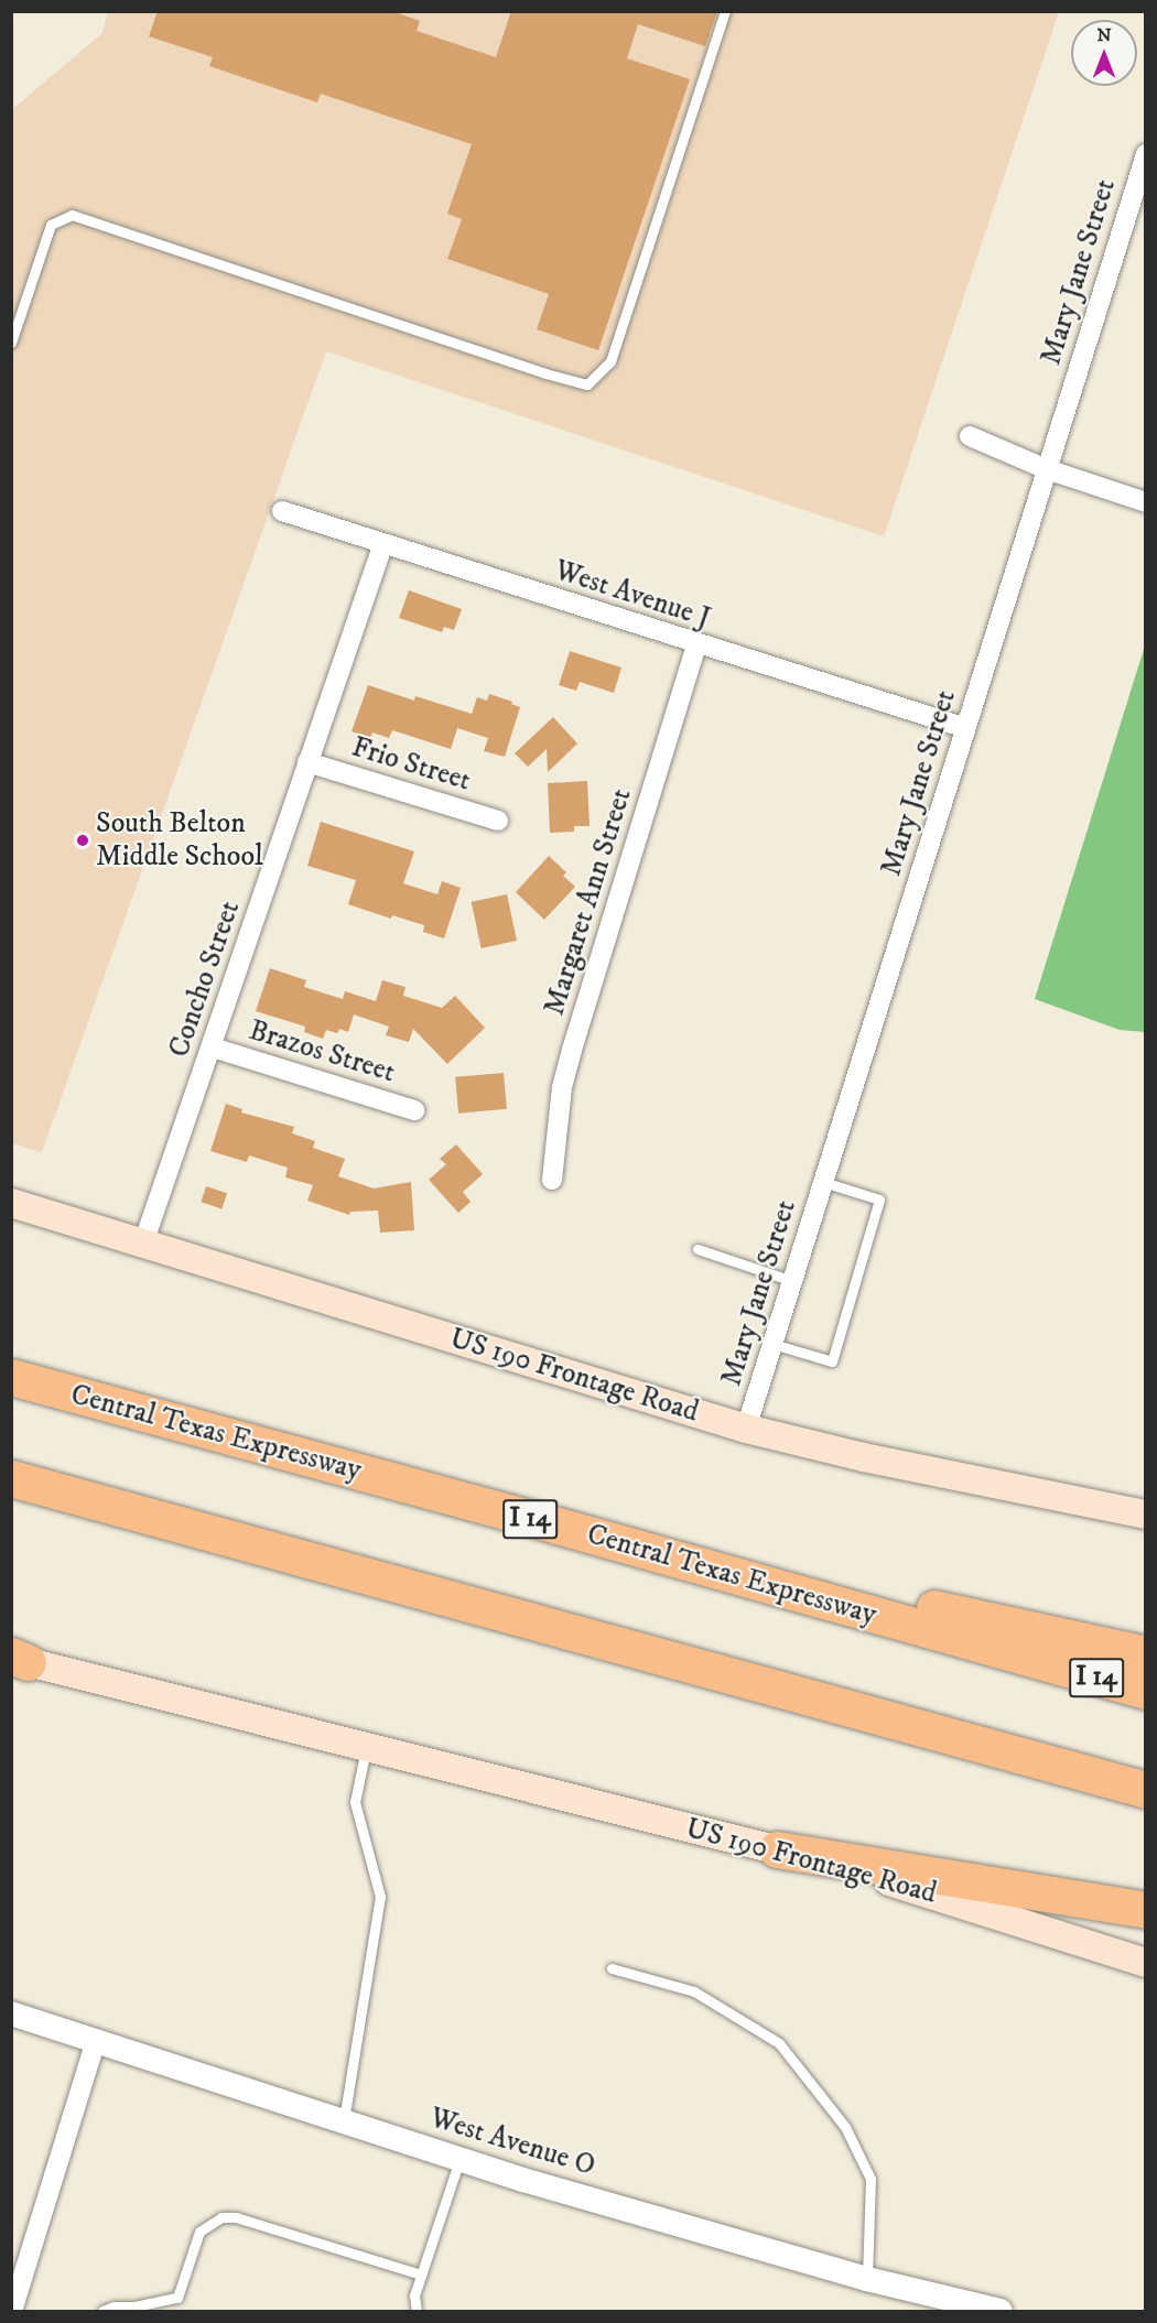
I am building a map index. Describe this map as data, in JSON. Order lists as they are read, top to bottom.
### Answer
{
  "streets": {
    "highway": ["Central Texas Expressway", "I 14"],
    "main road": ["US 190 Frontage Road"],
    "street": [
      "Mary Jane Street",
      "West Avenue J",
      "Frio Street",
      "Margaret Ann Street",
      "Concho Street",
      "Brazos Street",
      "West Avenue O"
    ]
  },
  "crossings": [
    ["Mary Jane Street", "West Avenue J"],
    ["Mary Jane Street", "US 190 Frontage Road"],
    ["West Avenue J", "Margaret Ann Street"],
    ["West Avenue J", "Concho Street"],
    ["Frio Street", "Concho Street"],
    ["Concho Street", "Brazos Street"],
    ["Concho Street", "US 190 Frontage Road"]
  ],
  "places": ["South Belton Middle School"],
  "north": "top"
}
